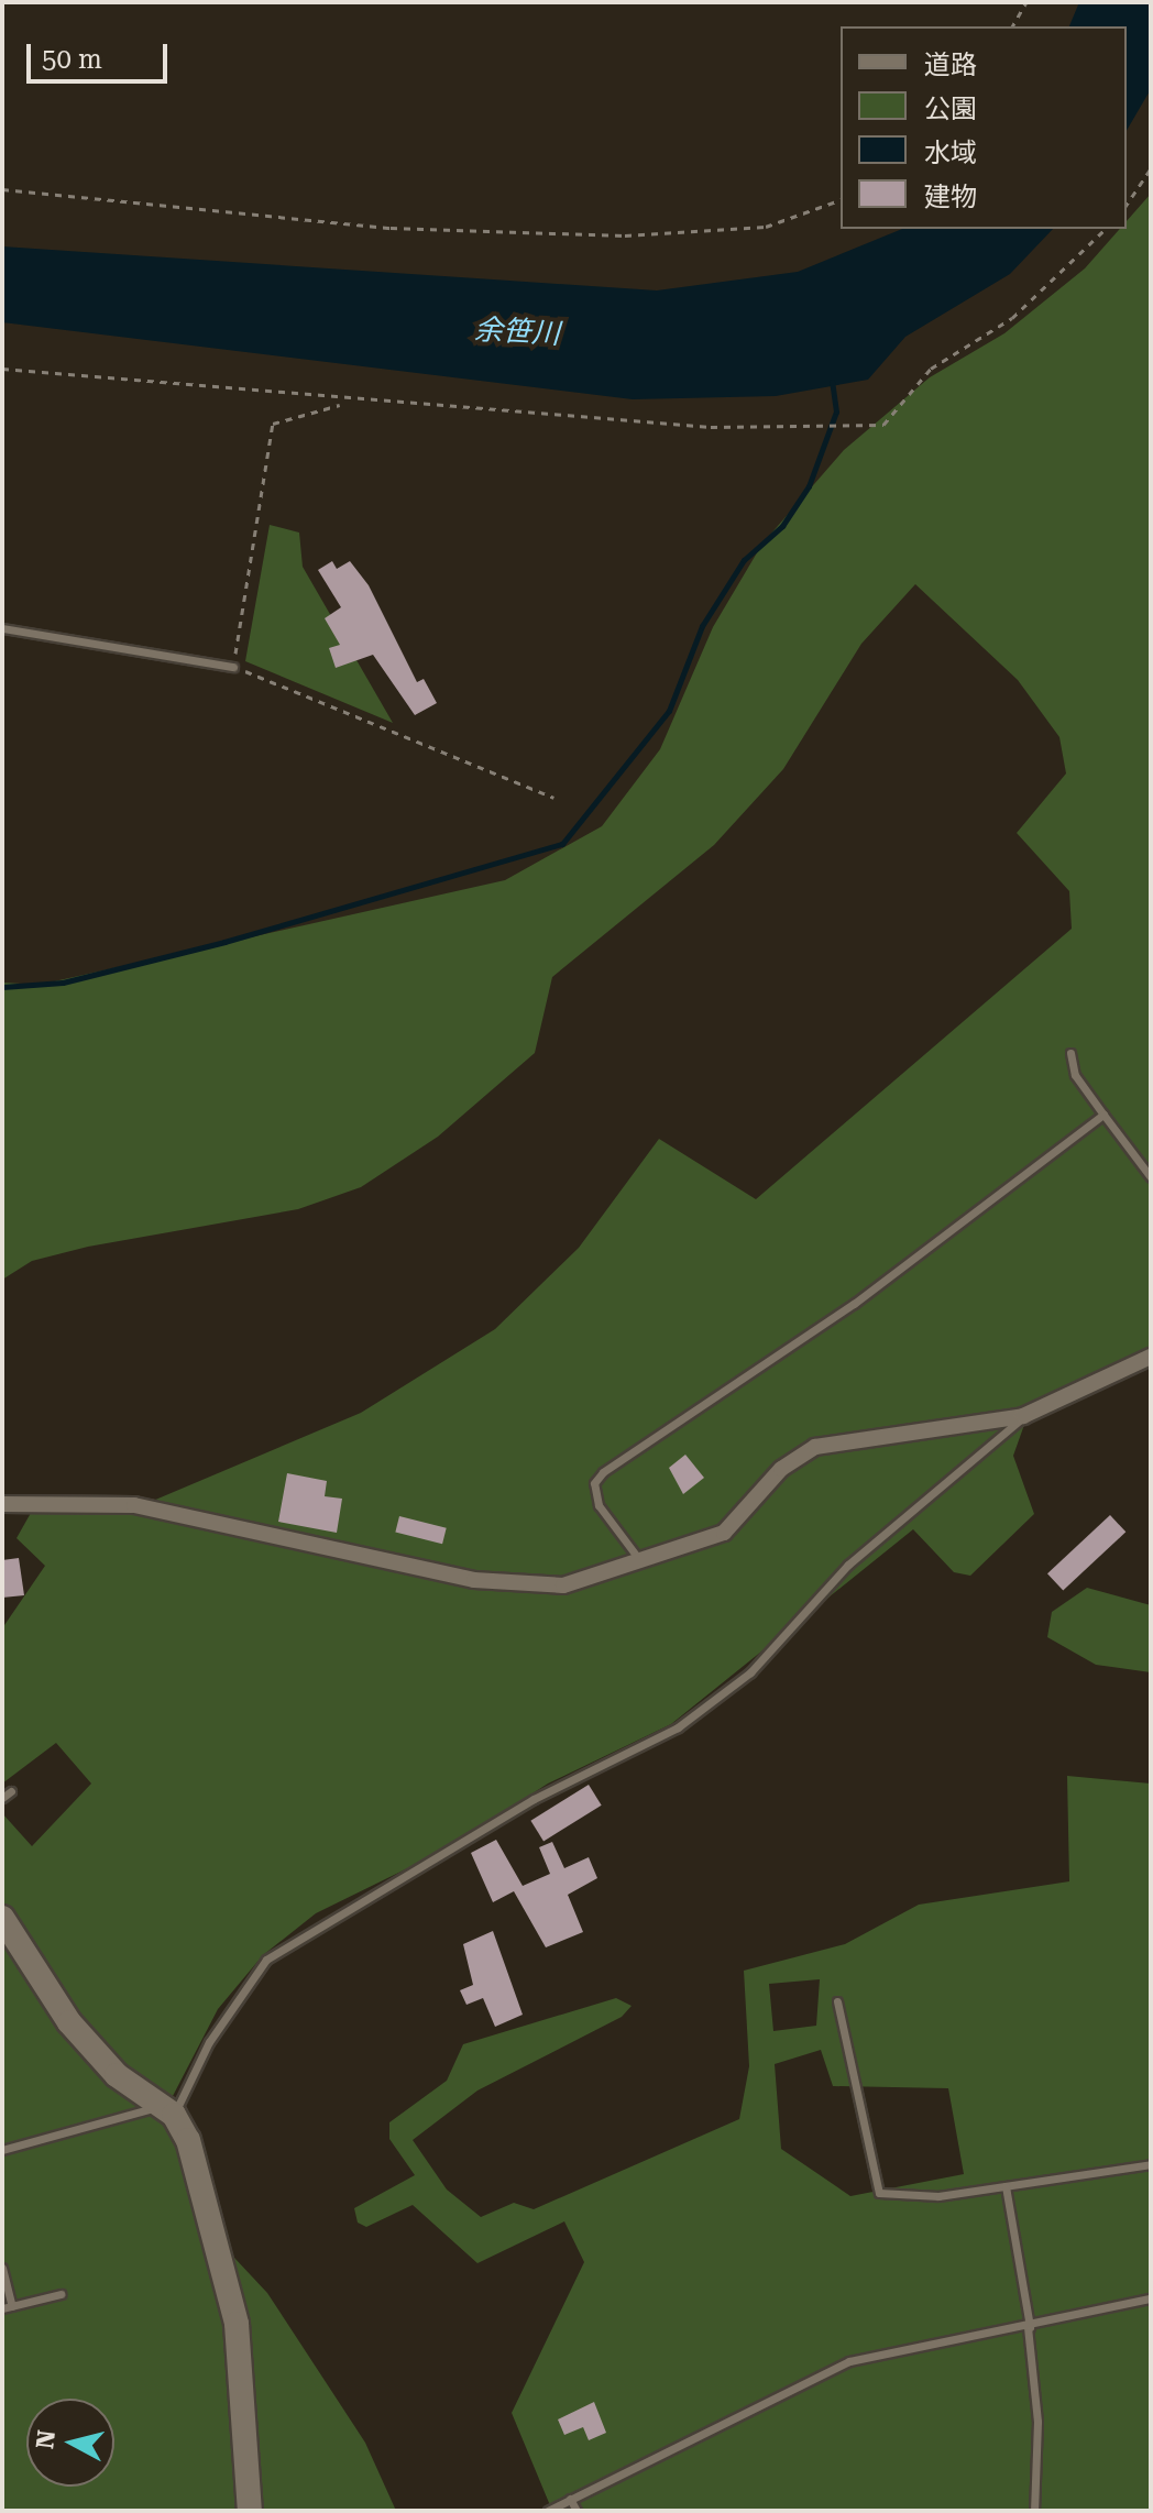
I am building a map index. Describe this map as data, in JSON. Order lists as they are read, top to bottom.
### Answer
{
  "water": ["余笹川"],
  "legend": [
    "道路",
    "公園",
    "水域",
    "建物"
  ],
  "scale_bar": "50 m",
  "north": "left"
}
